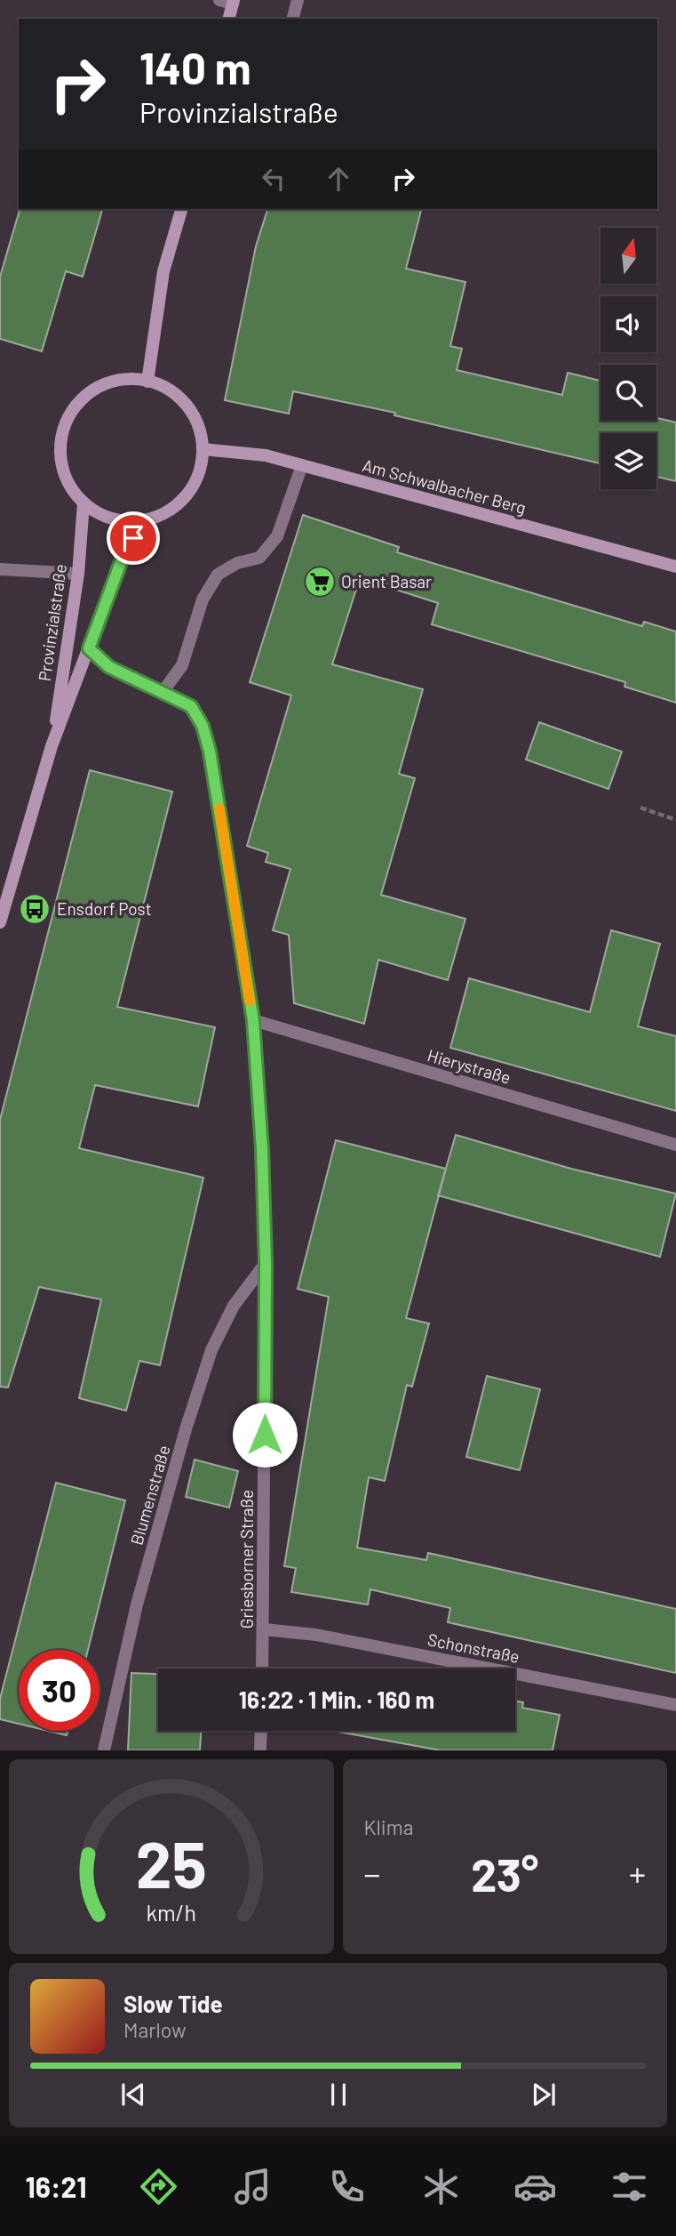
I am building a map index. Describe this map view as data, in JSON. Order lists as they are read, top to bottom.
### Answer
{
  "streets": {
    "main road": ["Am Schwalbacher Berg", "Provinzialstraße"],
    "street": [
      "Hierystraße",
      "Blumenstraße",
      "Griesborner Straße",
      "Schonstraße"
    ]
  },
  "crossings": [
    ["Am Schwalbacher Berg", "Provinzialstraße"],
    ["Provinzialstraße", "Griesborner Straße"],
    ["Hierystraße", "Griesborner Straße"],
    ["Blumenstraße", "Griesborner Straße"],
    ["Griesborner Straße", "Schonstraße"]
  ],
  "places": {
    "supermarket": ["Orient Basar"],
    "bus stop": ["Ensdorf Post"]
  },
  "north": "top",
  "page": {
    "turn": ["140 m", "Provinzialstraße"],
    "limit": "30",
    "trip": "16:22 · 1 Min. · 160 m",
    "tile": "Klima",
    "heat": ["−", "23°", "+"],
    "song": ["Slow Tide", "Marlow"],
    "tabs": "16:21",
    "gauge": ["25", "km/h"]
  }
}
